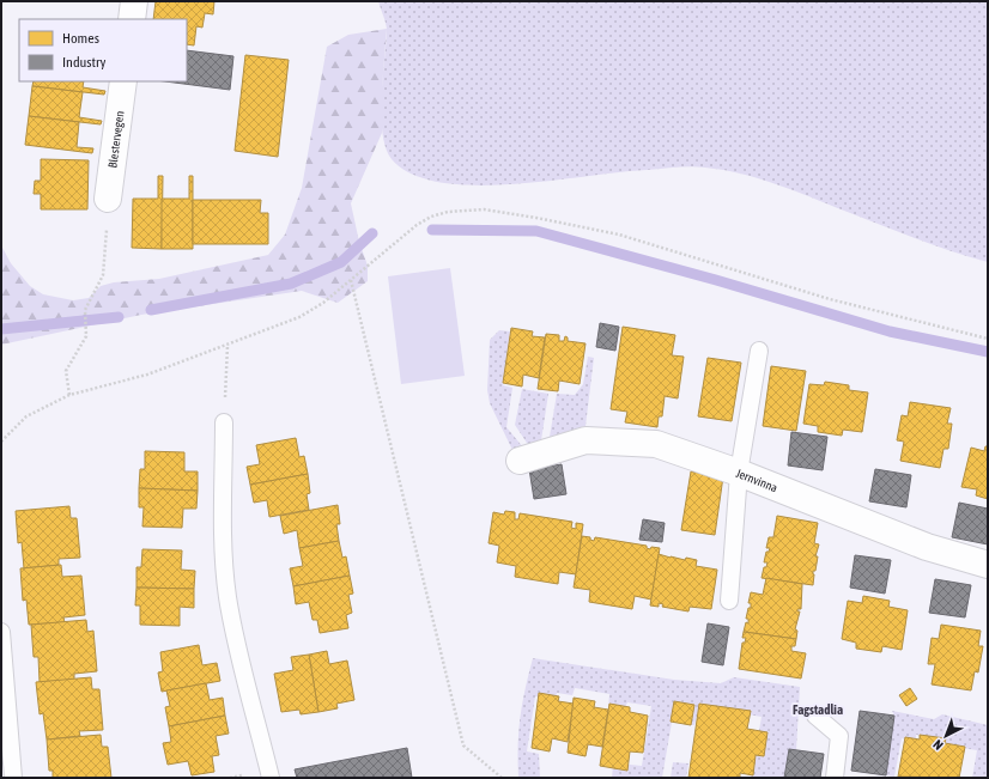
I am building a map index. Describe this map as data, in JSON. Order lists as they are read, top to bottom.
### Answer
{
  "streets": {
    "street": ["Blestervegen", "Jernvinna"]
  },
  "districts": ["Fagstadlia"],
  "legend": ["Homes", "Industry"],
  "north": "bottom left"
}
